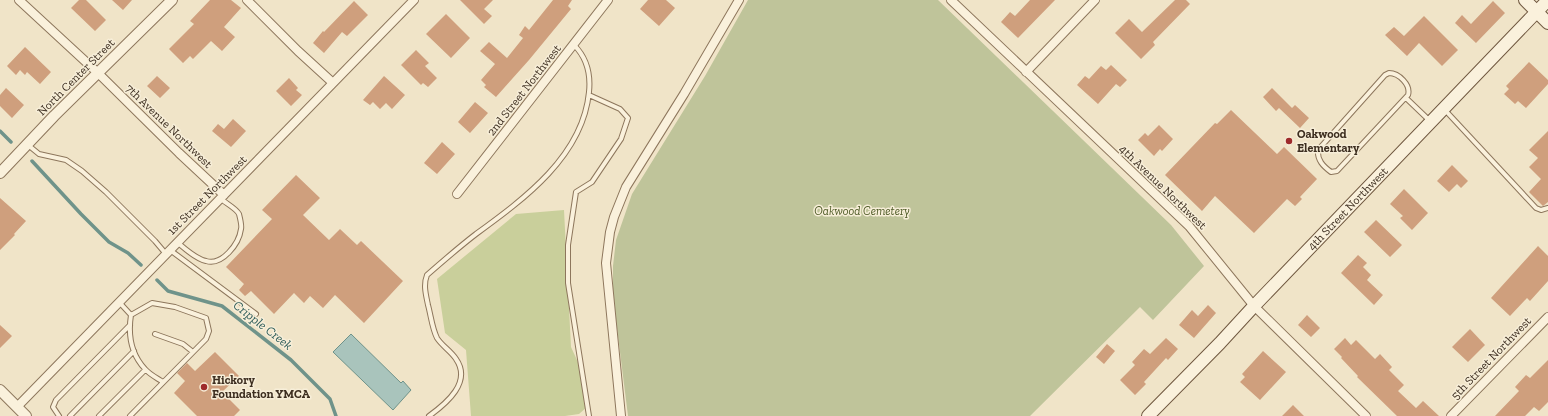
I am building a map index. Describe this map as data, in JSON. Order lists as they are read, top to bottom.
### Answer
{
  "streets": {
    "main road": ["4th Street Northwest"],
    "street": [
      "North Center Street",
      "2nd Street Northwest",
      "7th Avenue Northwest",
      "4th Avenue Northwest",
      "1st Street Northwest",
      "5th Street Northwest"
    ]
  },
  "crossings": [
    ["North Center Street", "7th Avenue Northwest"],
    ["7th Avenue Northwest", "1st Street Northwest"],
    ["4th Avenue Northwest", "4th Street Northwest"]
  ],
  "water": ["Cripple Creek"],
  "parks": ["Oakwood Cemetery"],
  "places": ["Oakwood Elementary", "Hickory Foundation YMCA"]
}
